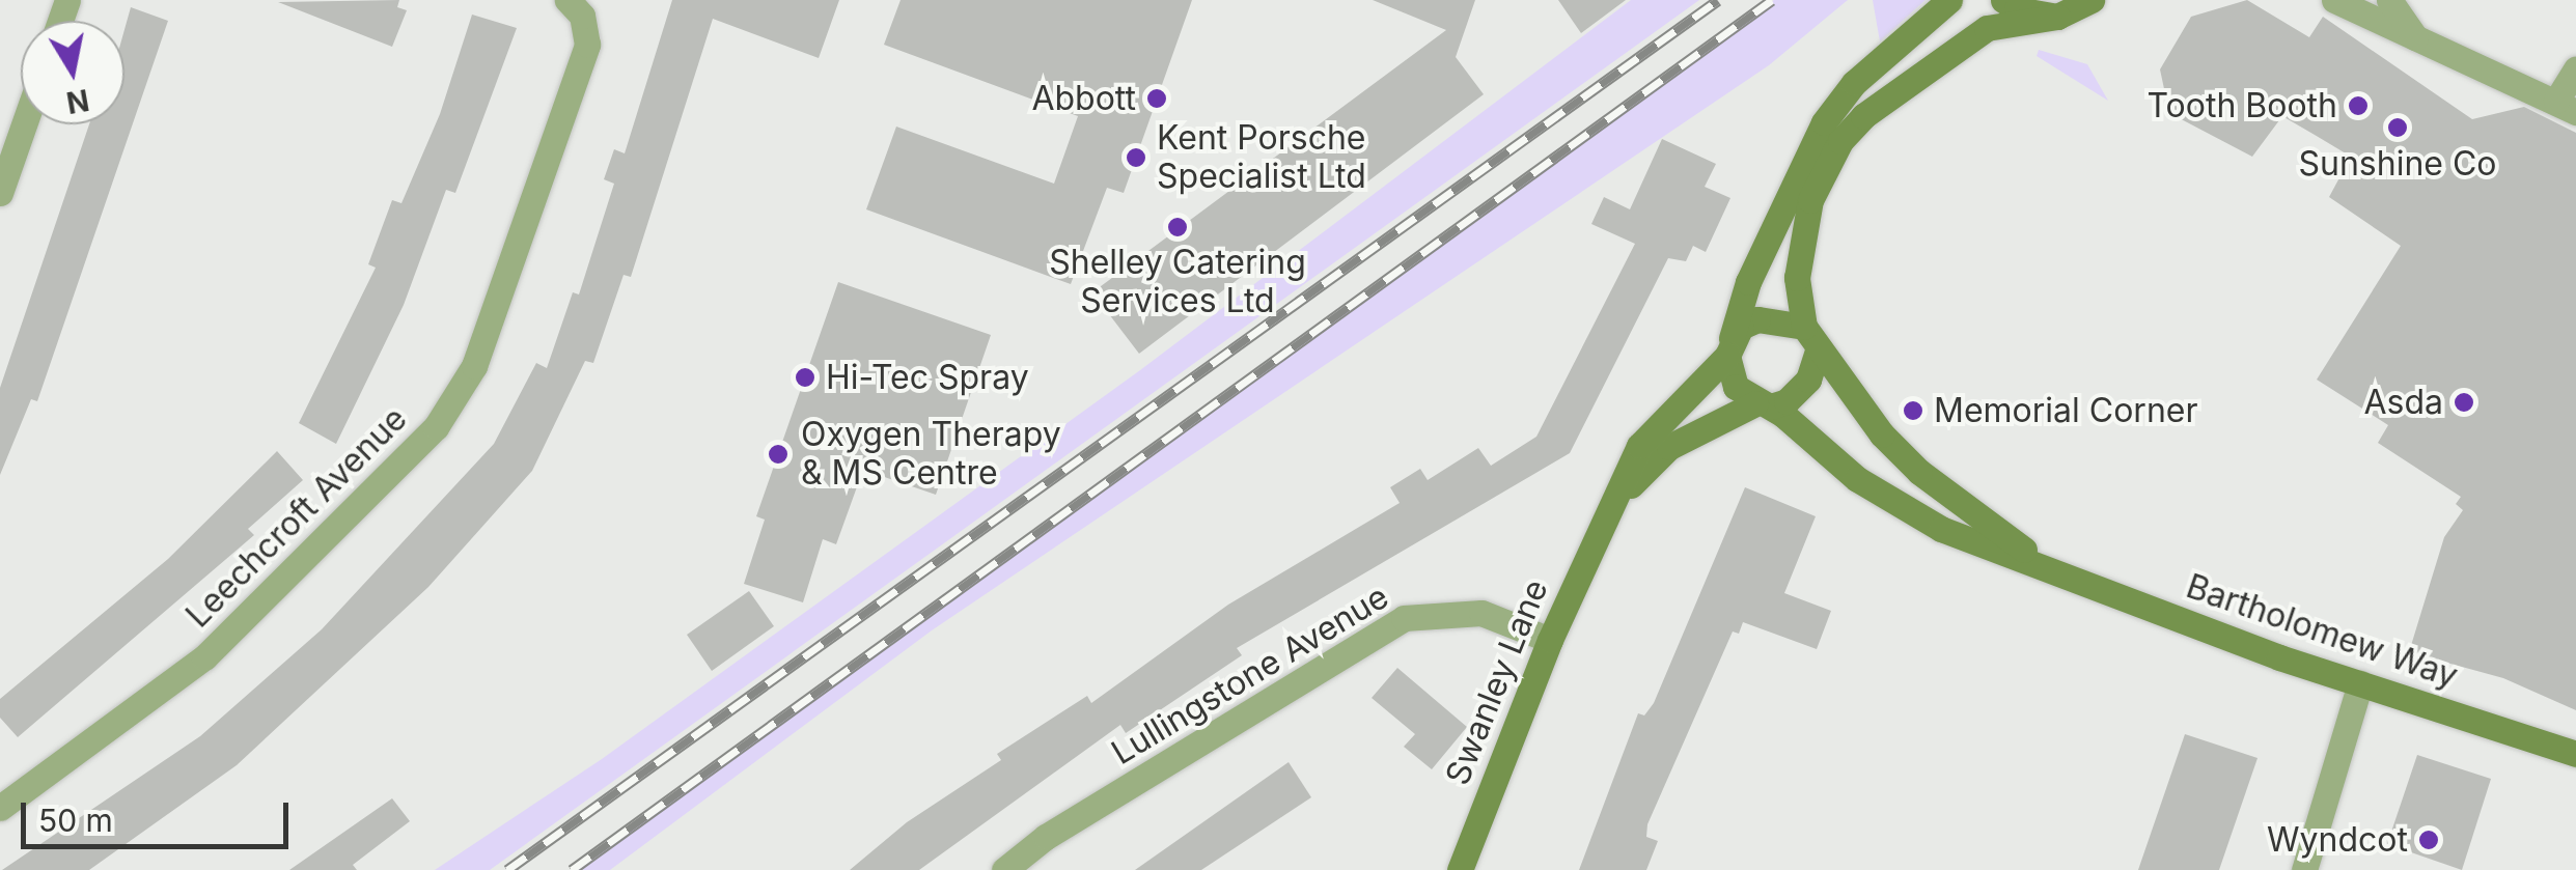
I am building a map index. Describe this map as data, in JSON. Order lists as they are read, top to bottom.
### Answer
{
  "streets": {
    "main road": ["Bartholomew Way", "Swanley Lane"],
    "street": ["Leechcroft Avenue", "Lullingstone Avenue"]
  },
  "crossings": [
    ["Bartholomew Way", "Swanley Lane"],
    ["Lullingstone Avenue", "Swanley Lane"]
  ],
  "places": [
    "Abbott",
    "Tooth Booth",
    "Sunshine Co",
    "Kent Porsche Specialist Ltd",
    "Shelley Catering Services Ltd",
    "Hi-Tec Spray",
    "Asda",
    "Memorial Corner",
    "Oxygen Therapy & MS Centre",
    "Wyndcot"
  ],
  "scale_bar": "50 m",
  "north": "bottom"
}
